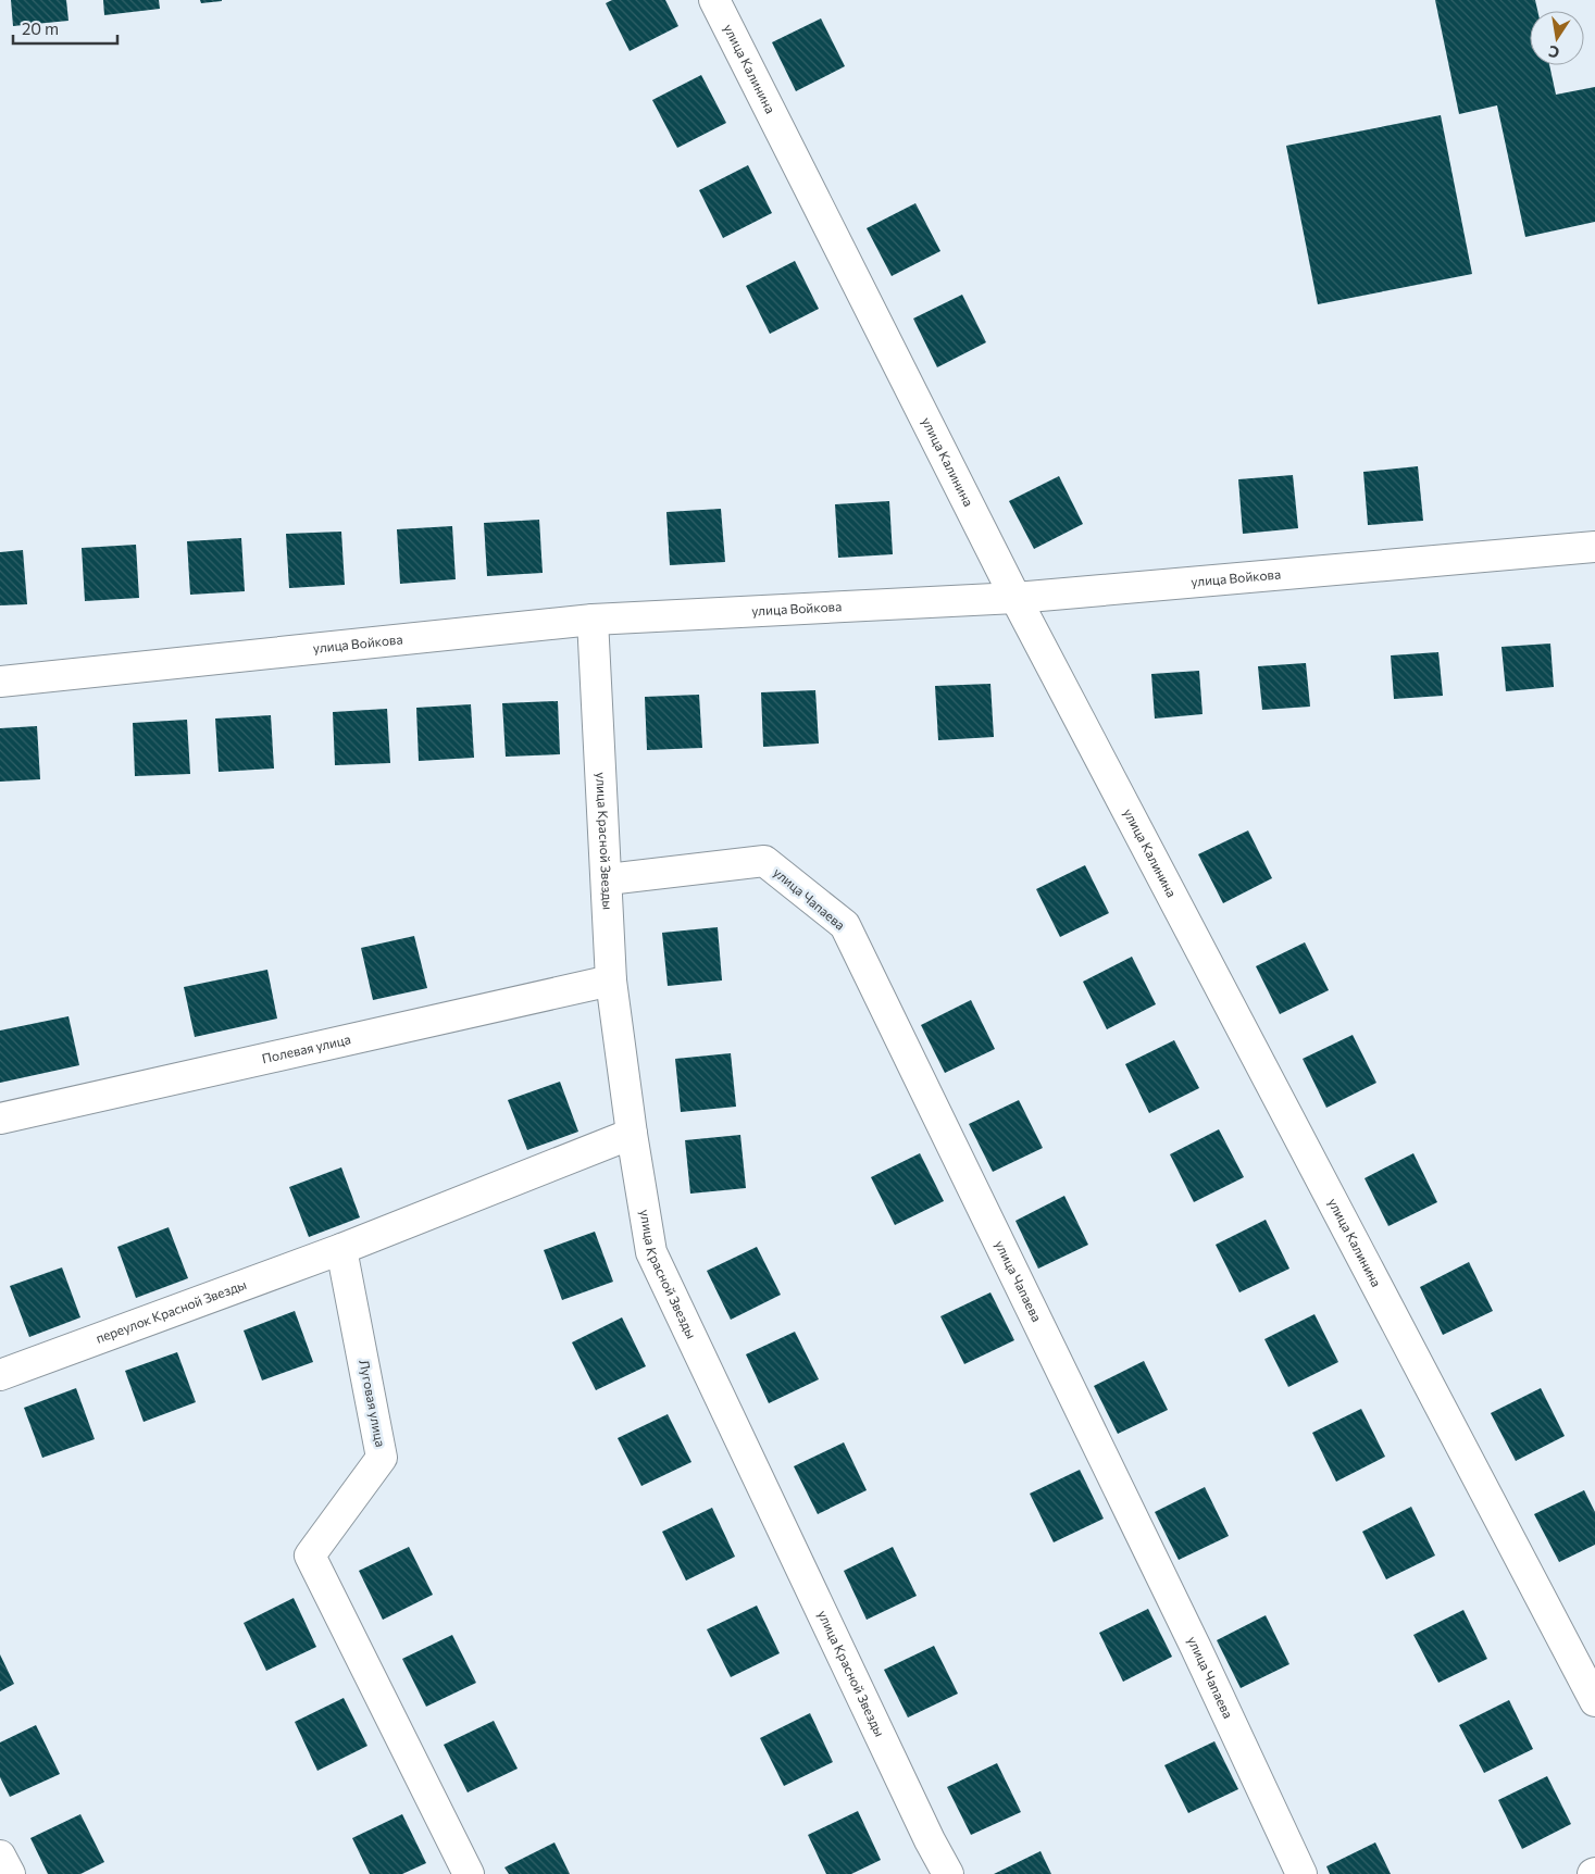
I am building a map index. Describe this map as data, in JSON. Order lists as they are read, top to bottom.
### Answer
{
  "streets": {
    "street": [
      "улица Калинина",
      "улица Войкова",
      "улица Красной Звезды",
      "улица Чапаева",
      "Полевая улица",
      "переулок Красной Звезды",
      "Луговая улица"
    ]
  },
  "crossings": [
    ["улица Калинина", "улица Войкова"],
    ["улица Войкова", "улица Красной Звезды"],
    ["улица Красной Звезды", "улица Чапаева"],
    ["улица Красной Звезды", "Полевая улица"],
    ["переулок Красной Звезды", "Луговая улица"]
  ],
  "scale_bar": "20 m",
  "north": "bottom"
}
